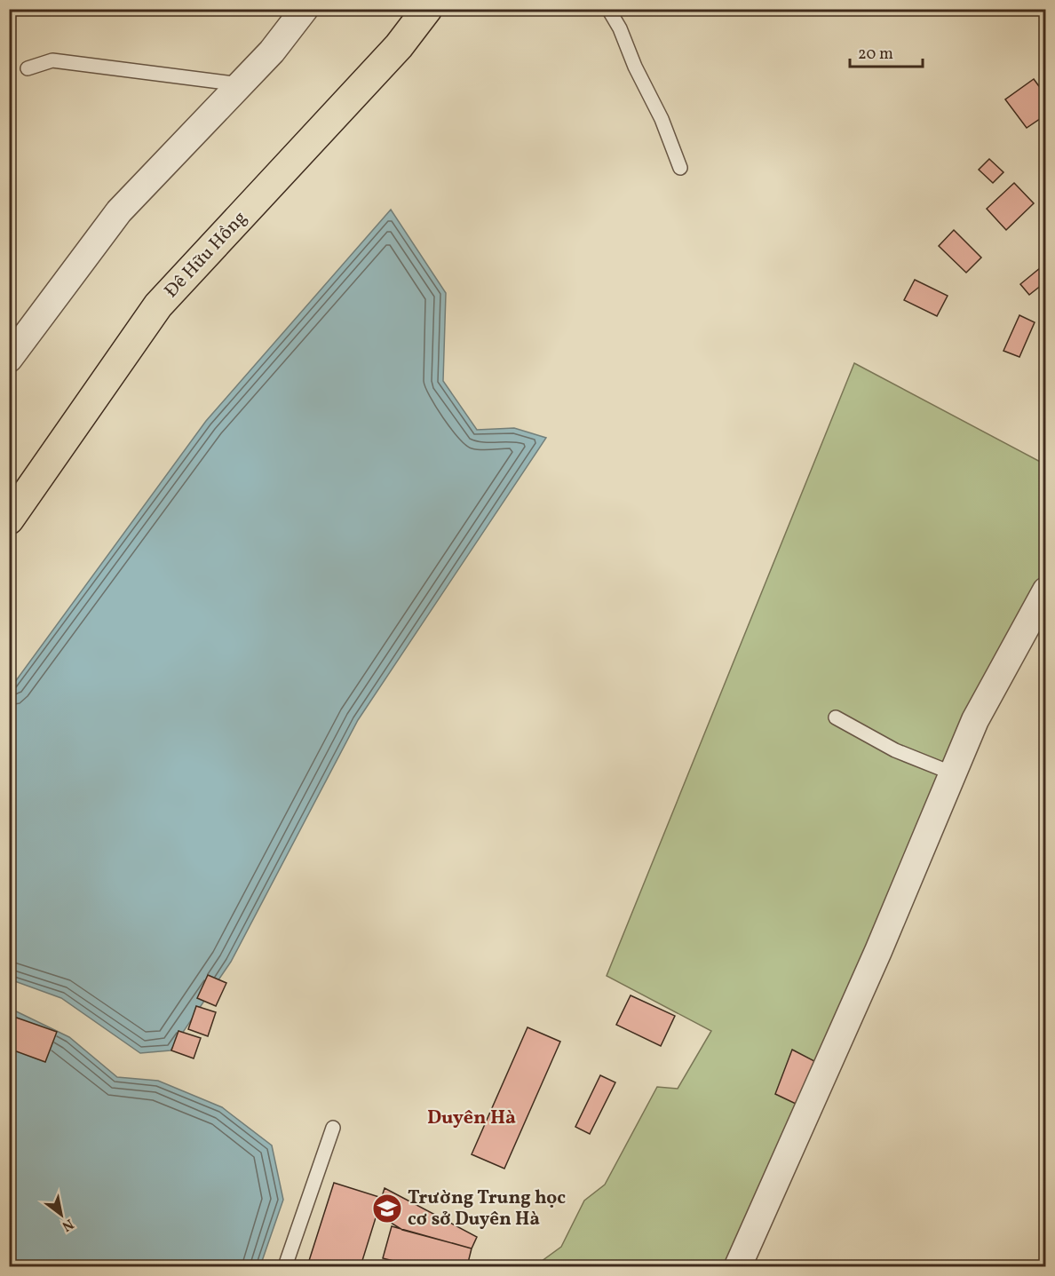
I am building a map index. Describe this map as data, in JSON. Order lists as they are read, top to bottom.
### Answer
{
  "streets": {
    "main road": ["Đê Hữu Hồng"]
  },
  "districts": ["Duyên Hà"],
  "places": {
    "school or university": ["Trường Trung học cơ sở Duyên Hà"]
  },
  "scale_bar": "20 m",
  "north": "bottom right"
}
